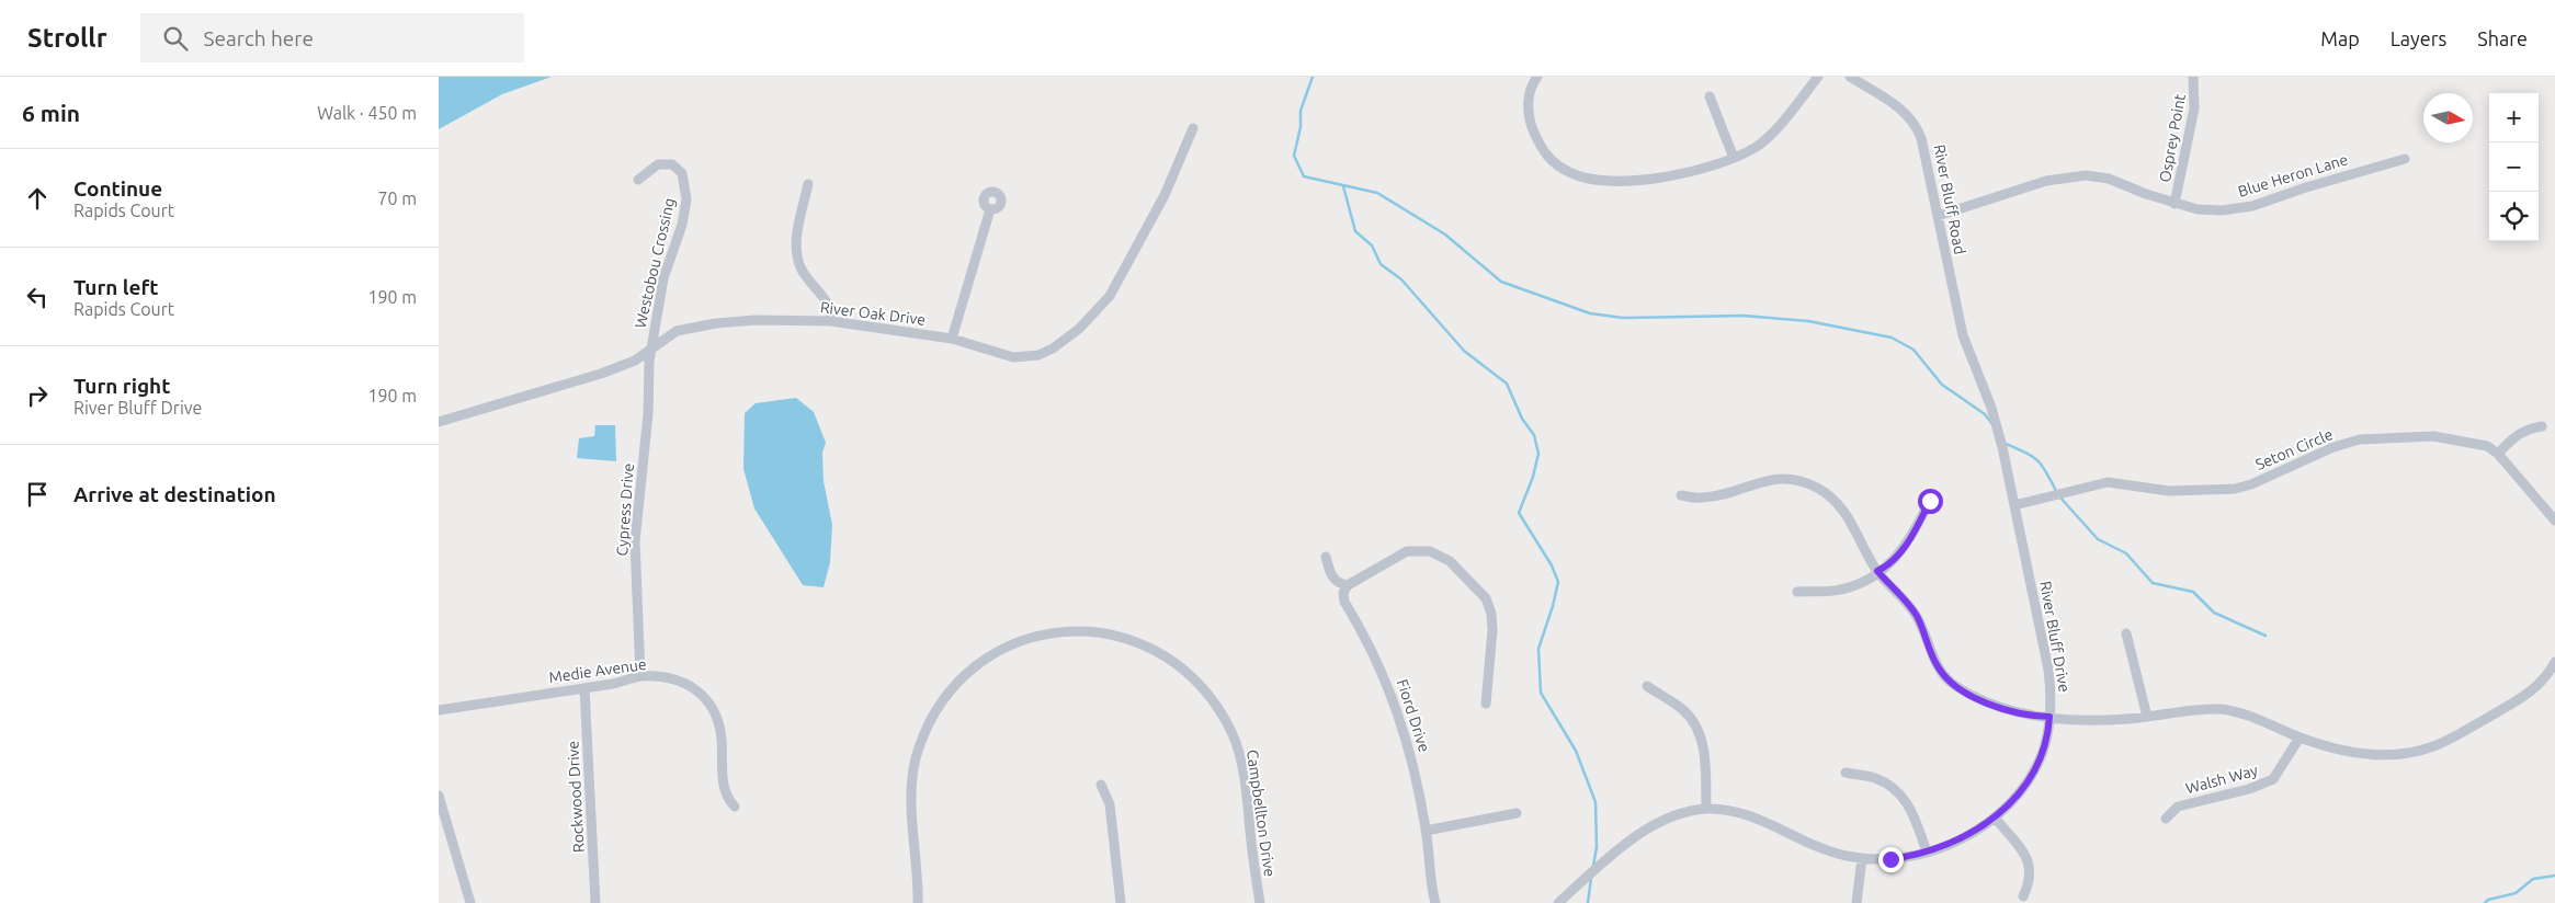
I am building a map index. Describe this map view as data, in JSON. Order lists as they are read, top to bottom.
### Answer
{
  "streets": {
    "street": [
      "Osprey Point",
      "Blue Heron Lane",
      "River Bluff Road",
      "Westobou Crossing",
      "River Oak Drive",
      "Seton Circle",
      "Cypress Drive",
      "River Bluff Drive",
      "Medie Avenue",
      "Fiord Drive",
      "Walsh Way",
      "Rockwood Drive",
      "Campbellton Drive"
    ]
  },
  "crossings": [
    ["Osprey Point", "Blue Heron Lane"],
    ["Blue Heron Lane", "River Bluff Road"],
    ["River Bluff Road", "River Bluff Drive"],
    ["Westobou Crossing", "River Oak Drive"],
    ["Westobou Crossing", "Cypress Drive"],
    ["River Oak Drive", "Cypress Drive"],
    ["Seton Circle", "River Bluff Drive"],
    ["Cypress Drive", "Medie Avenue"],
    ["Medie Avenue", "Rockwood Drive"]
  ],
  "north": "right",
  "page": {
    "header": "Strollr",
    "search": "Search here",
    "nav": ["Map", "Layers", "Share"],
    "heading": ["6 min", "Walk · 450 m"],
    "map_buttons": ["+", "−"],
    "list": [
      ["Continue", "Rapids Court", "70 m"],
      ["Turn left", "Rapids Court", "190 m"],
      ["Turn right", "River Bluff Drive", "190 m"],
      "Arrive at destination"
    ]
  }
}
